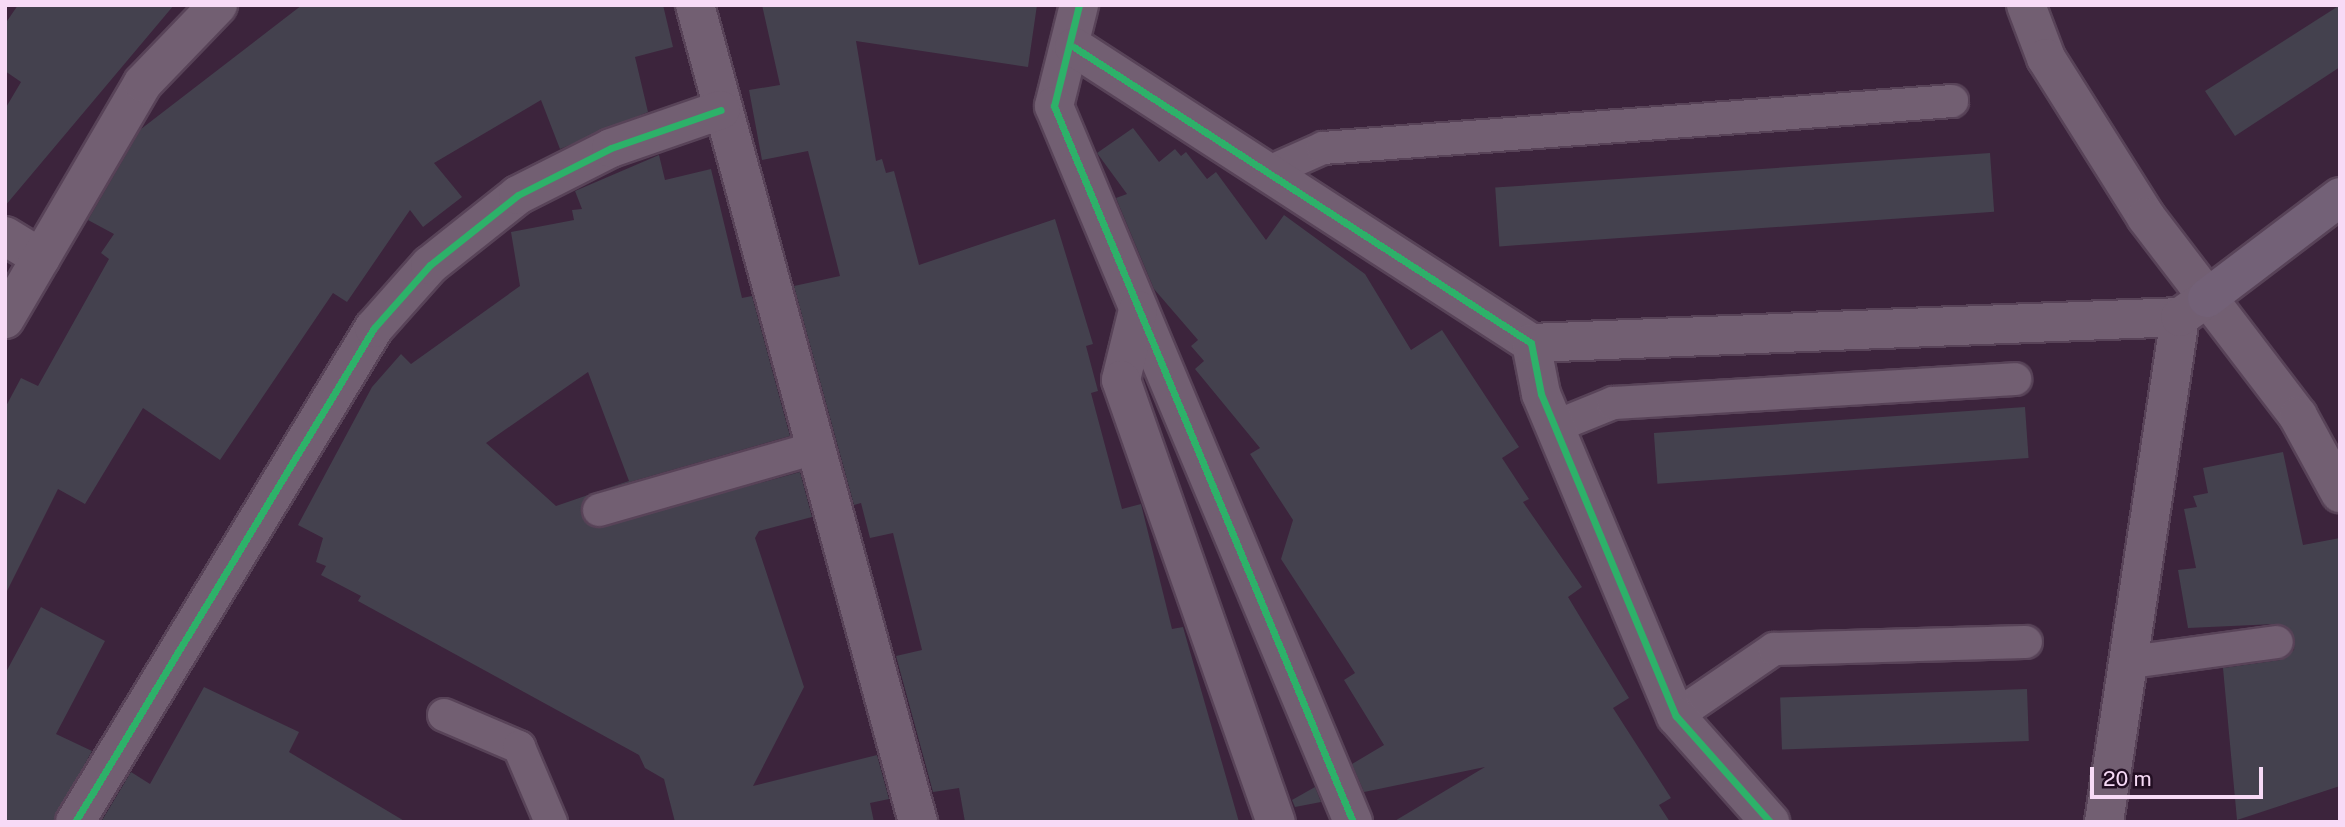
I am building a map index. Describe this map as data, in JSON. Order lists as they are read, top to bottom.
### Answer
{
  "scale_bar": "20 m"
}
